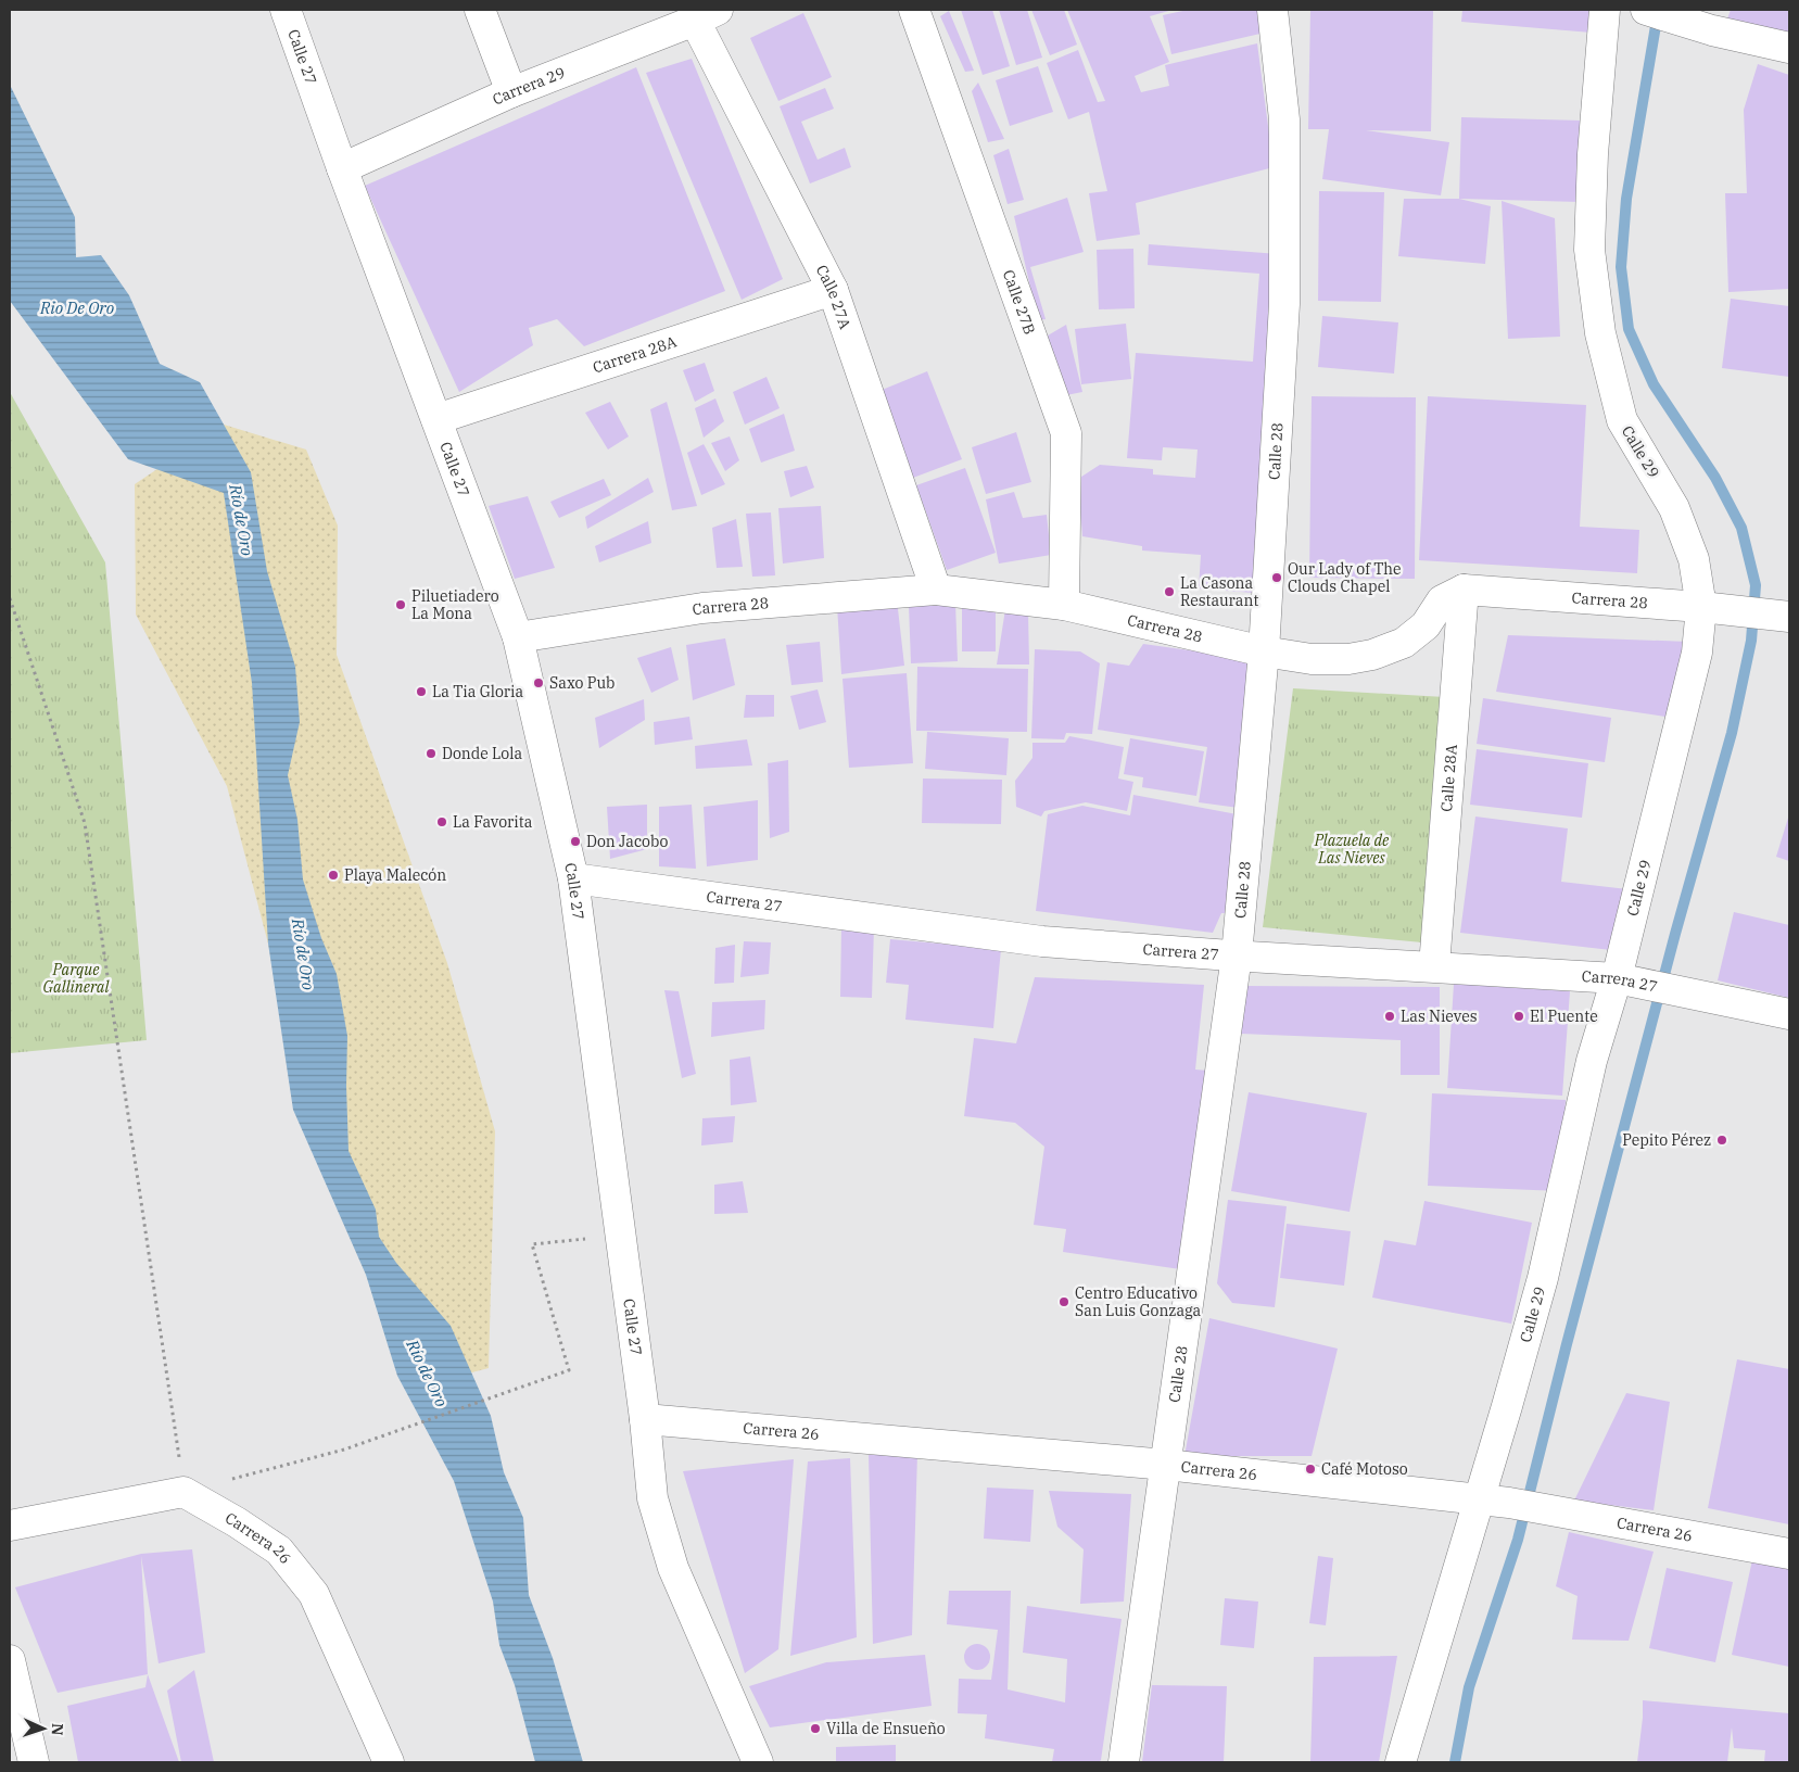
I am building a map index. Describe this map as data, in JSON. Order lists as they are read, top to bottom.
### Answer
{
  "streets": {
    "street": [
      "Calle 27",
      "Carrera 29",
      "Calle 27A",
      "Calle 27B",
      "Carrera 28A",
      "Calle 28",
      "Calle 29",
      "Carrera 28",
      "Calle 28A",
      "Carrera 27",
      "Carrera 26"
    ]
  },
  "crossings": [
    ["Calle 27", "Carrera 29"],
    ["Calle 27", "Carrera 28A"],
    ["Calle 27", "Carrera 28"],
    ["Calle 27", "Carrera 27"],
    ["Calle 27", "Carrera 26"],
    ["Carrera 29", "Calle 27A"],
    ["Calle 27A", "Carrera 28A"],
    ["Calle 27A", "Carrera 28"],
    ["Calle 27B", "Carrera 28"],
    ["Calle 28", "Carrera 28"],
    ["Calle 28", "Carrera 27"],
    ["Calle 28", "Carrera 26"],
    ["Calle 29", "Carrera 28"],
    ["Calle 29", "Carrera 27"],
    ["Calle 29", "Carrera 26"],
    ["Carrera 28", "Calle 28A"],
    ["Calle 28A", "Carrera 27"]
  ],
  "water": ["Rio De Oro", "Río de Oro"],
  "parks": ["Plazuela de Las Nieves", "Parque Gallineral"],
  "places": [
    "Our Lady of The Clouds Chapel",
    "La Casona Restaurant",
    "Piluetiadero La Mona",
    "Saxo Pub",
    "La Tia Gloria",
    "Donde Lola",
    "La Favorita",
    "Don Jacobo",
    "Playa Malecón",
    "Las Nieves",
    "El Puente",
    "Pepito Pérez",
    "Centro Educativo San Luis Gonzaga",
    "Café Motoso",
    "Villa de Ensueño"
  ],
  "north": "right"
}
